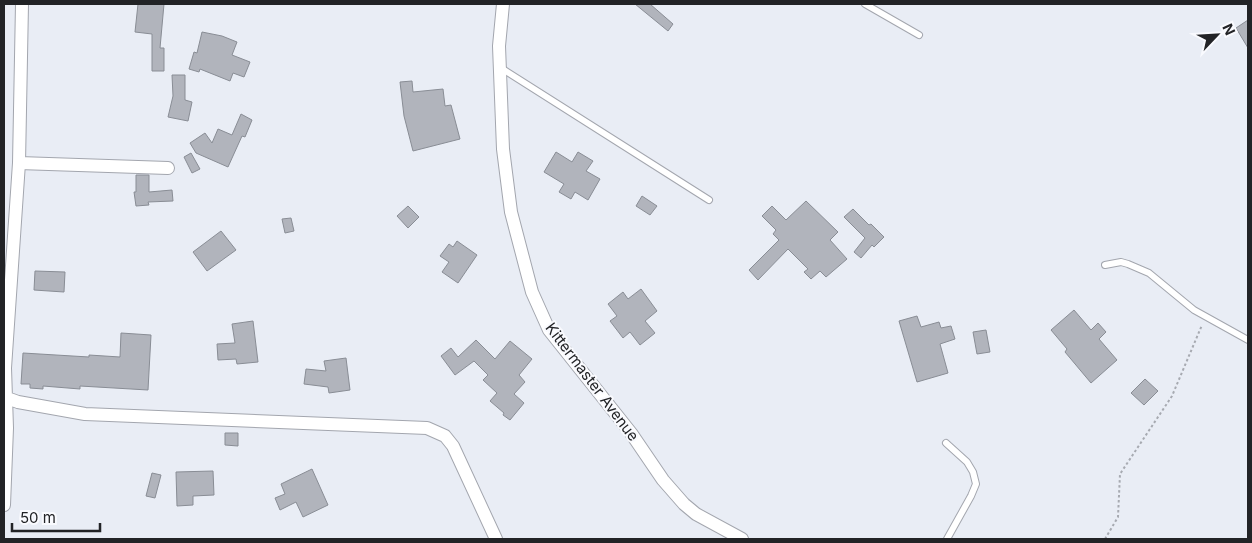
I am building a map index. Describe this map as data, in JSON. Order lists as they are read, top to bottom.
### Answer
{
  "streets": {
    "street": ["Kittermaster Avenue"]
  },
  "scale_bar": "50 m",
  "north": "top right"
}
